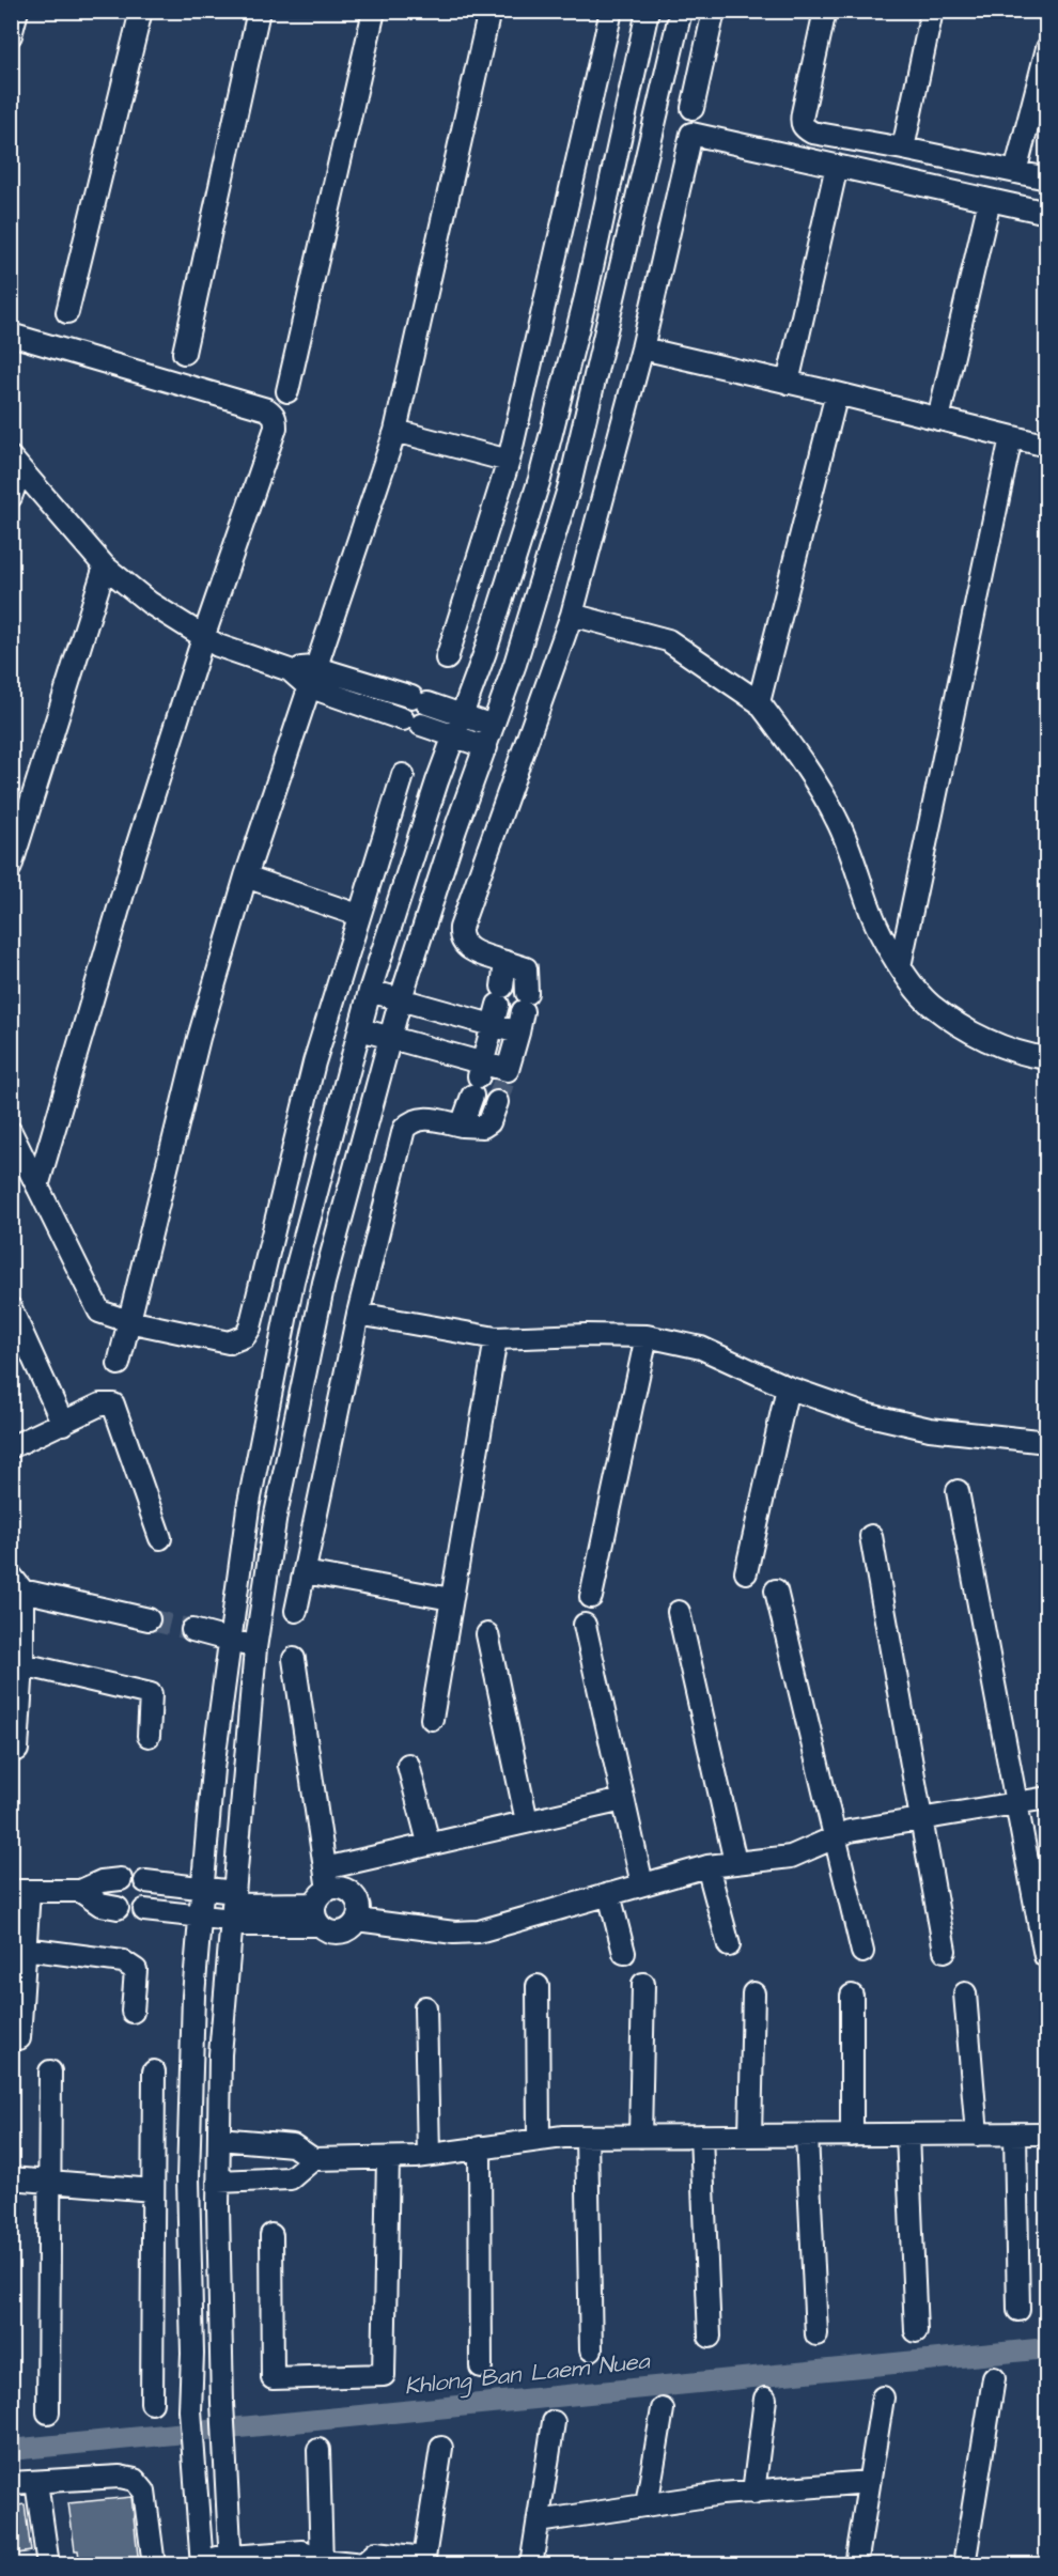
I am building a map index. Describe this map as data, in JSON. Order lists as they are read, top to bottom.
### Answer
{
  "water": ["Khlong Ban Laem Nuea"]
}
